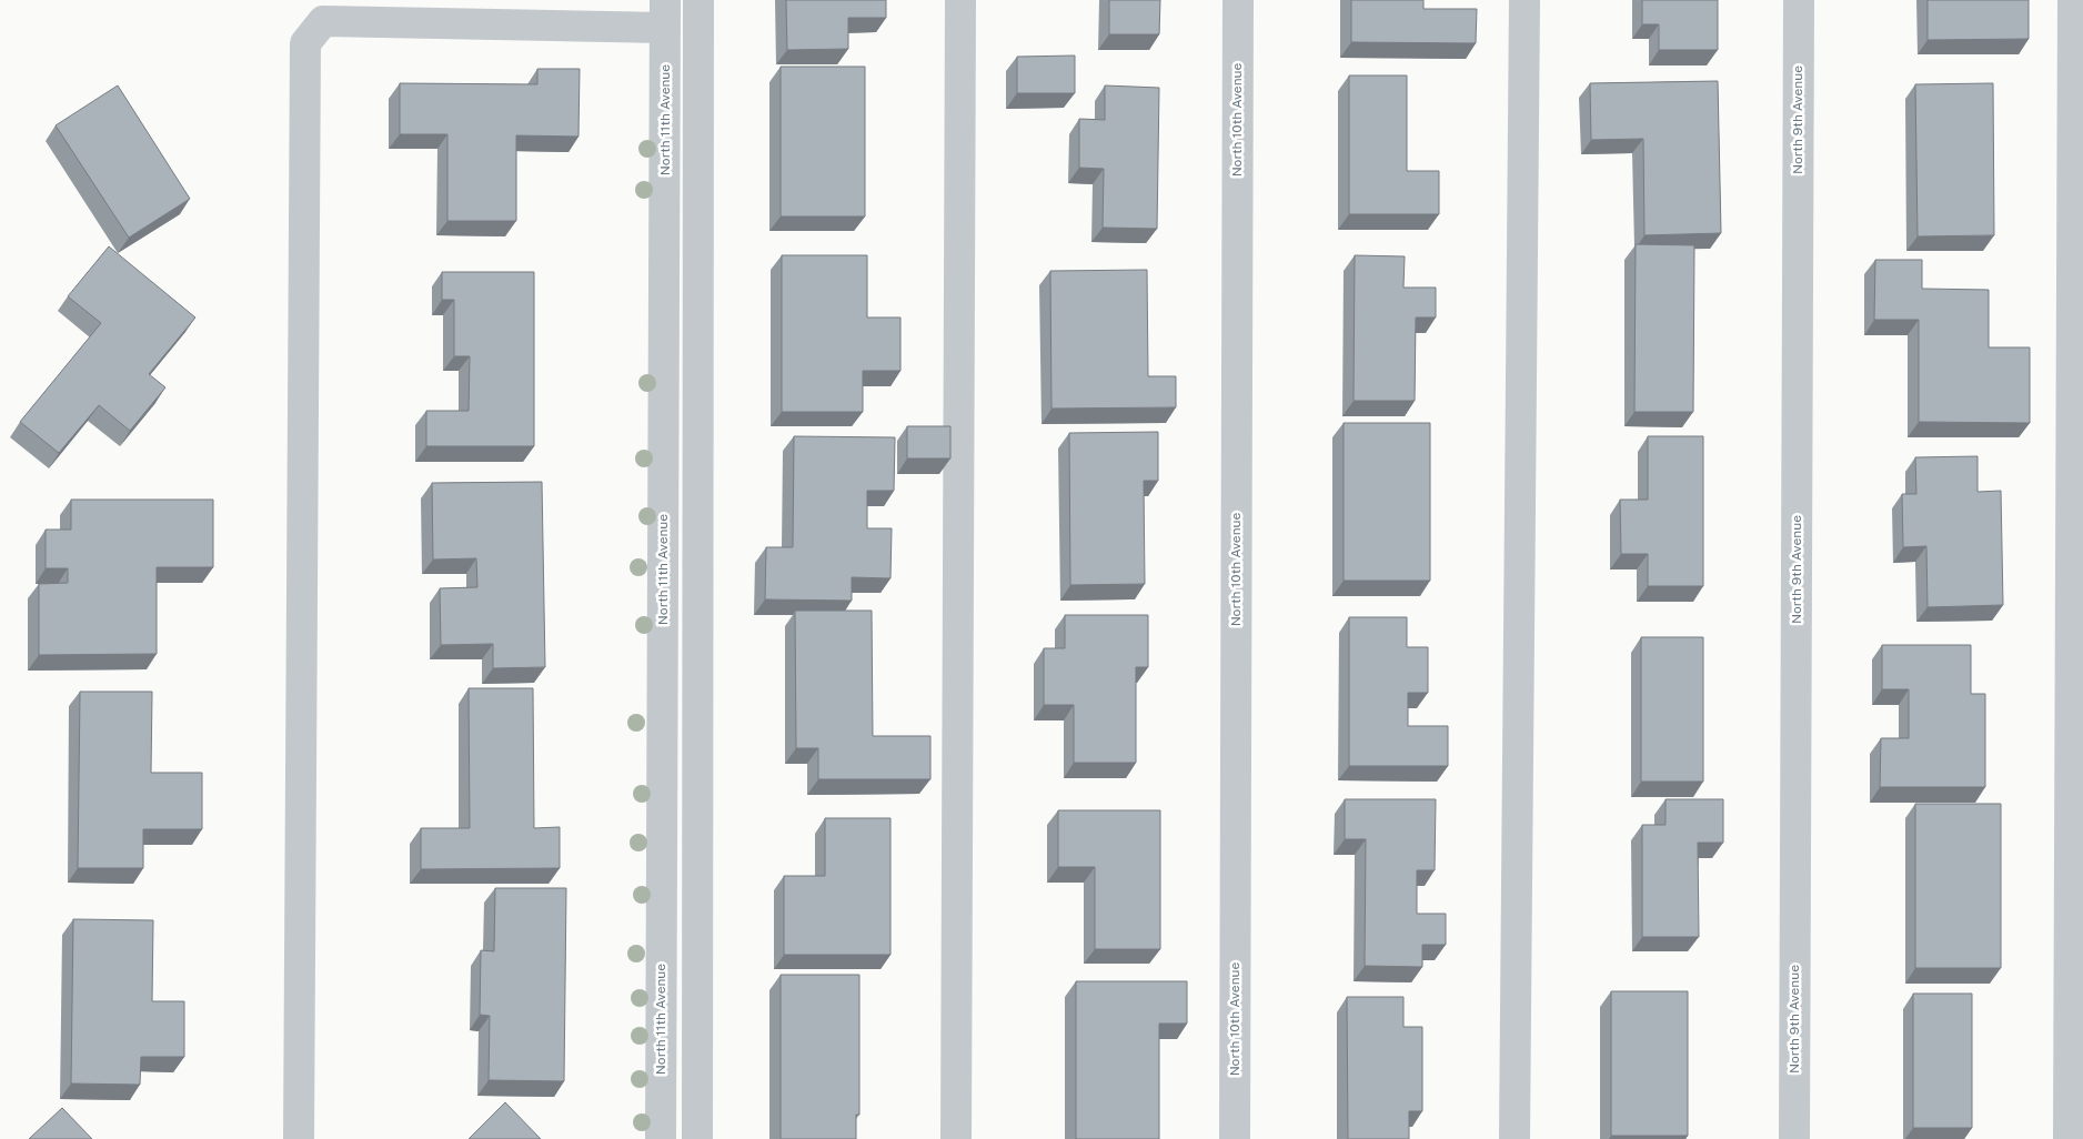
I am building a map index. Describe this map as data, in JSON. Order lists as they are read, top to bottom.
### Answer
{
  "streets": {
    "street": ["North 11th Avenue", "North 10th Avenue", "North 9th Avenue"]
  }
}
